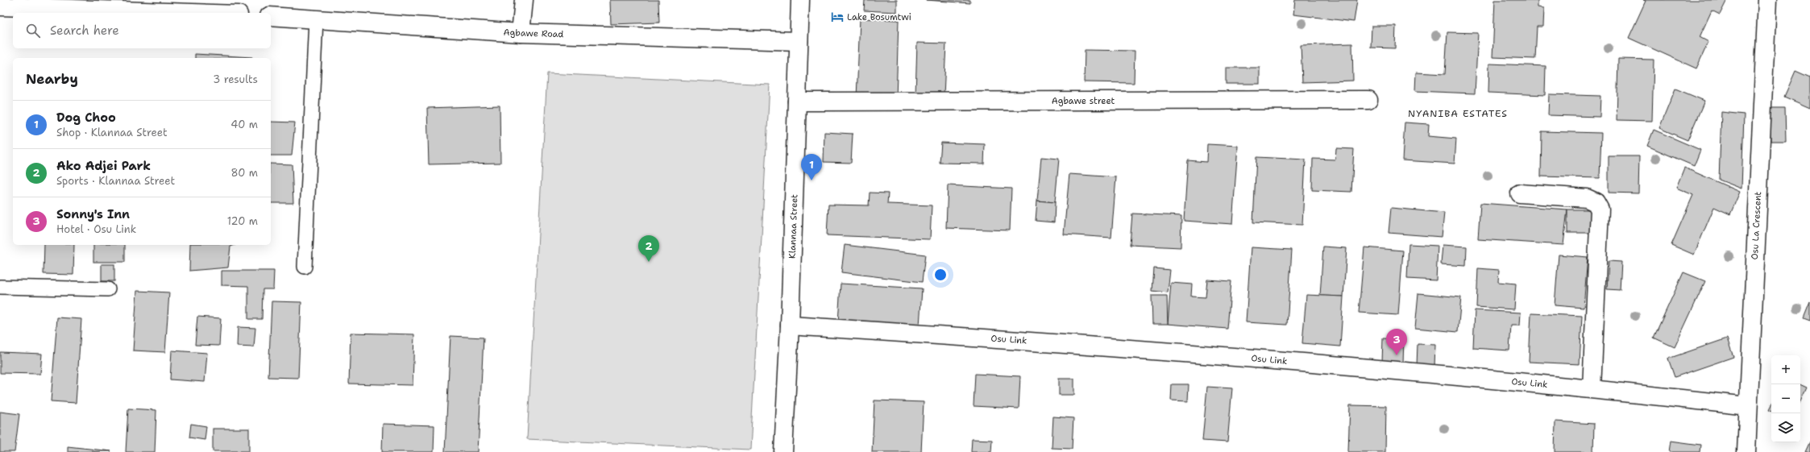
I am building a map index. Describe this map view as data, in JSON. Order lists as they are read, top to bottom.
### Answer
{
  "streets": {
    "street": [
      "Agbawe Road",
      "Agbawe street",
      "Osu La Crescent",
      "Klannaa Street",
      "Osu Link"
    ]
  },
  "crossings": [
    ["Agbawe Road", "Klannaa Street"],
    ["Agbawe street", "Klannaa Street"],
    ["Osu La Crescent", "Osu Link"],
    ["Klannaa Street", "Osu Link"]
  ],
  "districts": ["NYANIBA ESTATES"],
  "places": {
    "hotel": ["Lake Bosumtwi"]
  },
  "page": {
    "search": "Search here",
    "heading": ["Nearby", "3 results"],
    "list": [
      {
        "mark": "1",
        "name": "Dog Choo",
        "note": "Shop · Klannaa Street",
        "value": "40 m"
      },
      {
        "mark": "2",
        "name": "Ako Adjei Park",
        "note": "Sports · Klannaa Street",
        "value": "80 m"
      },
      {
        "mark": "3",
        "name": "Sonny's Inn",
        "note": "Hotel · Osu Link",
        "value": "120 m"
      }
    ],
    "pins": ["1", "2", "3"],
    "map_buttons": ["+", "−"]
  }
}
